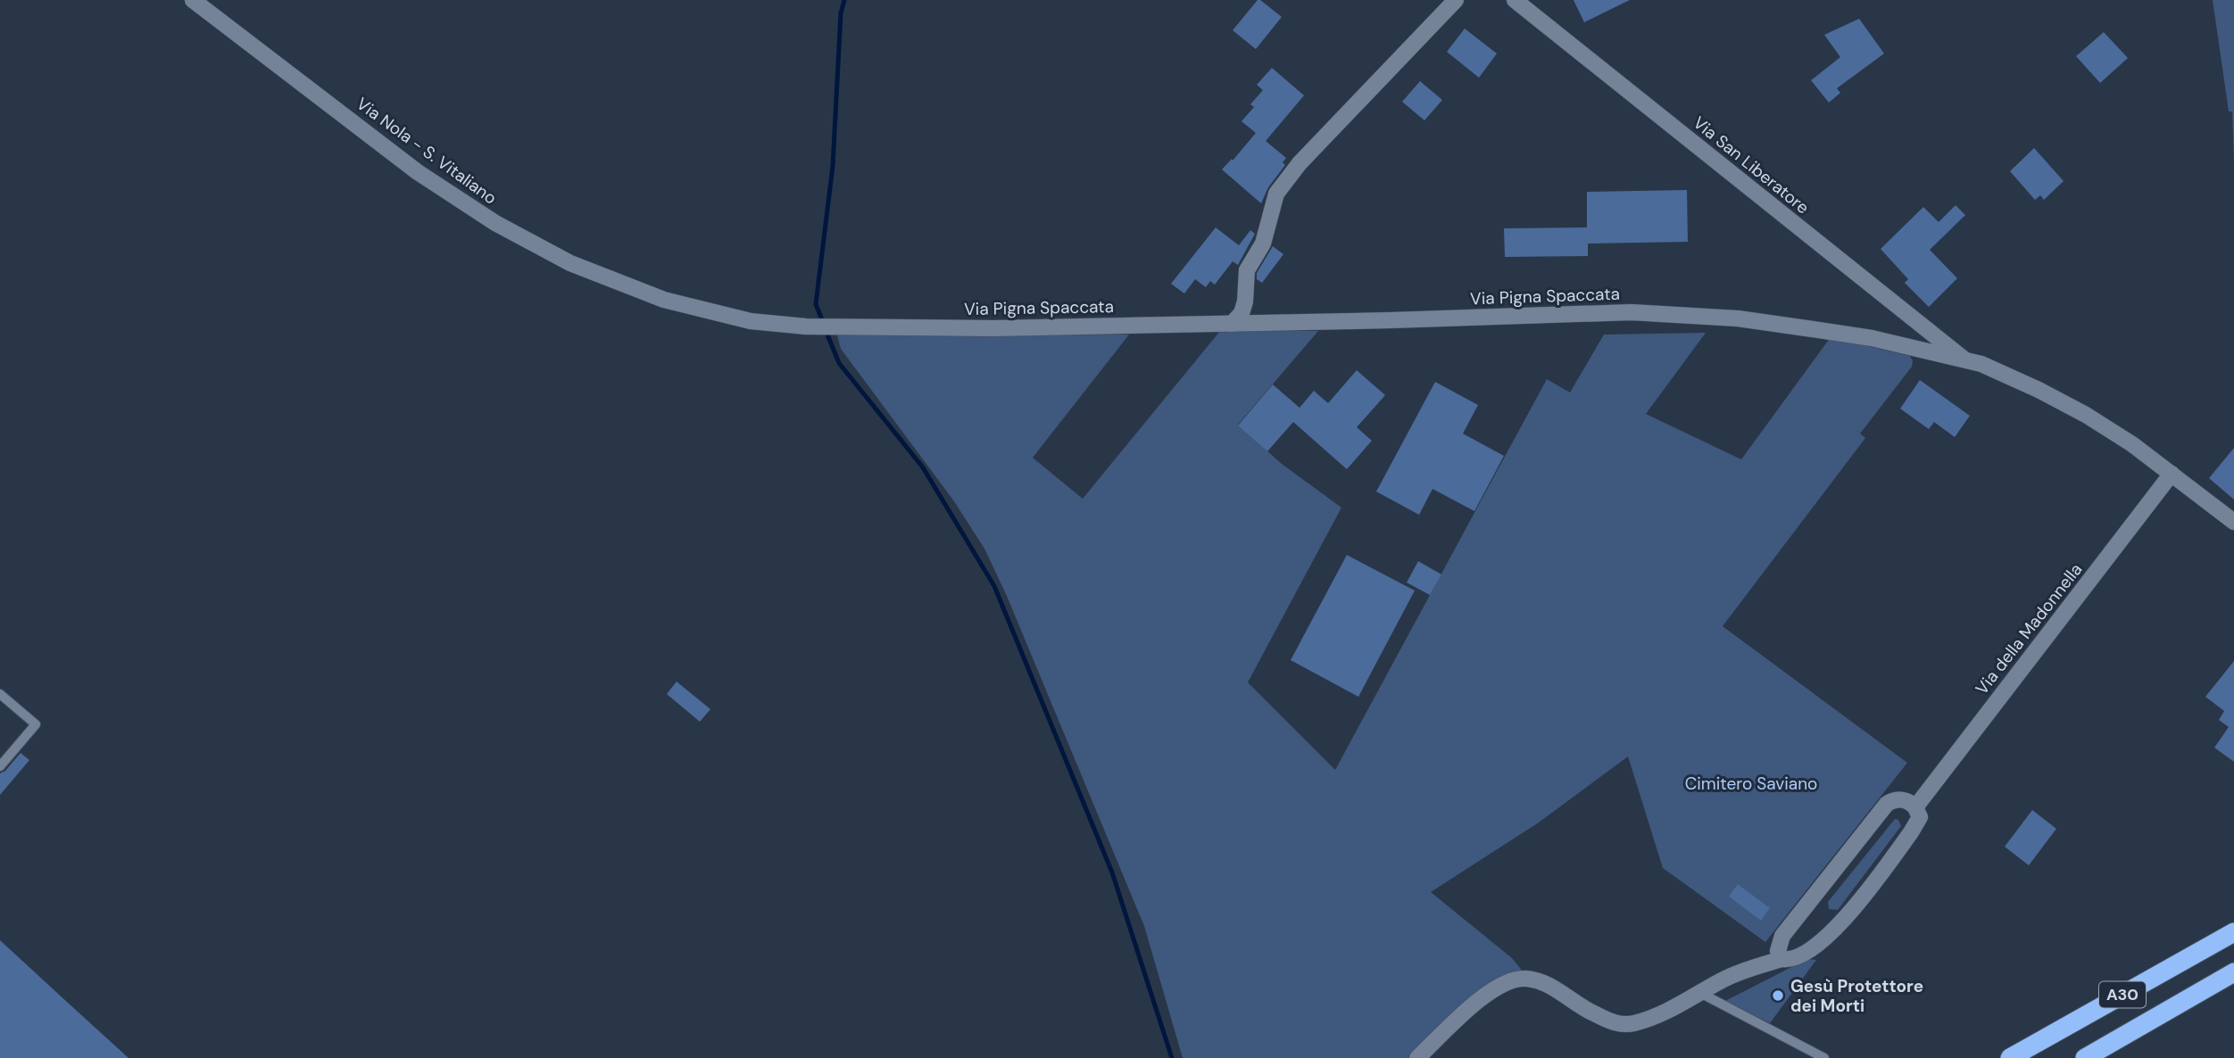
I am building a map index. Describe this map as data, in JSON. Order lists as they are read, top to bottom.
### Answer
{
  "streets": {
    "highway": ["A30"],
    "street": [
      "Via Nola - S. Vitaliano",
      "Via San Liberatore",
      "Via Pigna Spaccata",
      "Via della Madonnella"
    ]
  },
  "crossings": [
    ["Via Nola - S. Vitaliano", "Via Pigna Spaccata"],
    ["Via San Liberatore", "Via Pigna Spaccata"],
    ["Via Pigna Spaccata", "Via della Madonnella"]
  ],
  "parks": ["Cimitero Saviano"],
  "places": ["Gesù Protettore dei Morti"]
}
